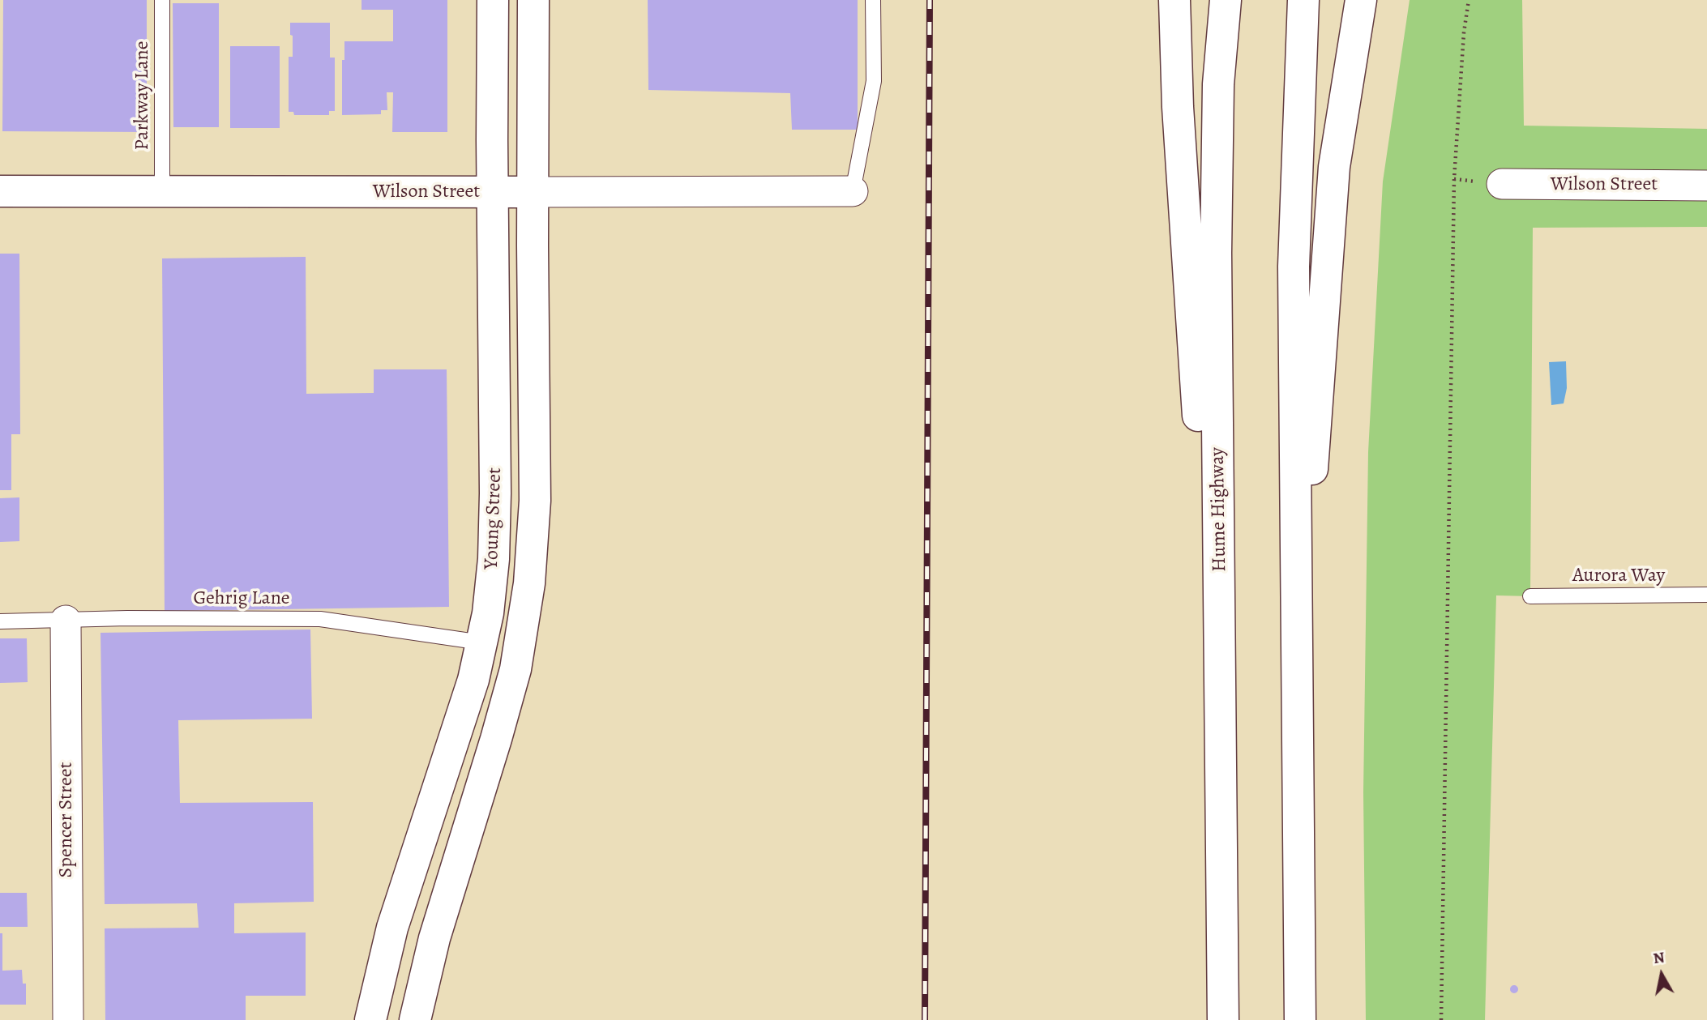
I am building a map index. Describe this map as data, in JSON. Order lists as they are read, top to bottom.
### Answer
{
  "streets": {
    "main road": ["Wilson Street", "Hume Highway", "Young Street"],
    "street": ["Spencer Street"],
    "lane": ["Parkway Lane", "Aurora Way", "Gehrig Lane"]
  },
  "crossings": [
    ["Parkway Lane", "Wilson Street"],
    ["Wilson Street", "Young Street"],
    ["Young Street", "Gehrig Lane"],
    ["Gehrig Lane", "Spencer Street"]
  ],
  "north": "top"
}
